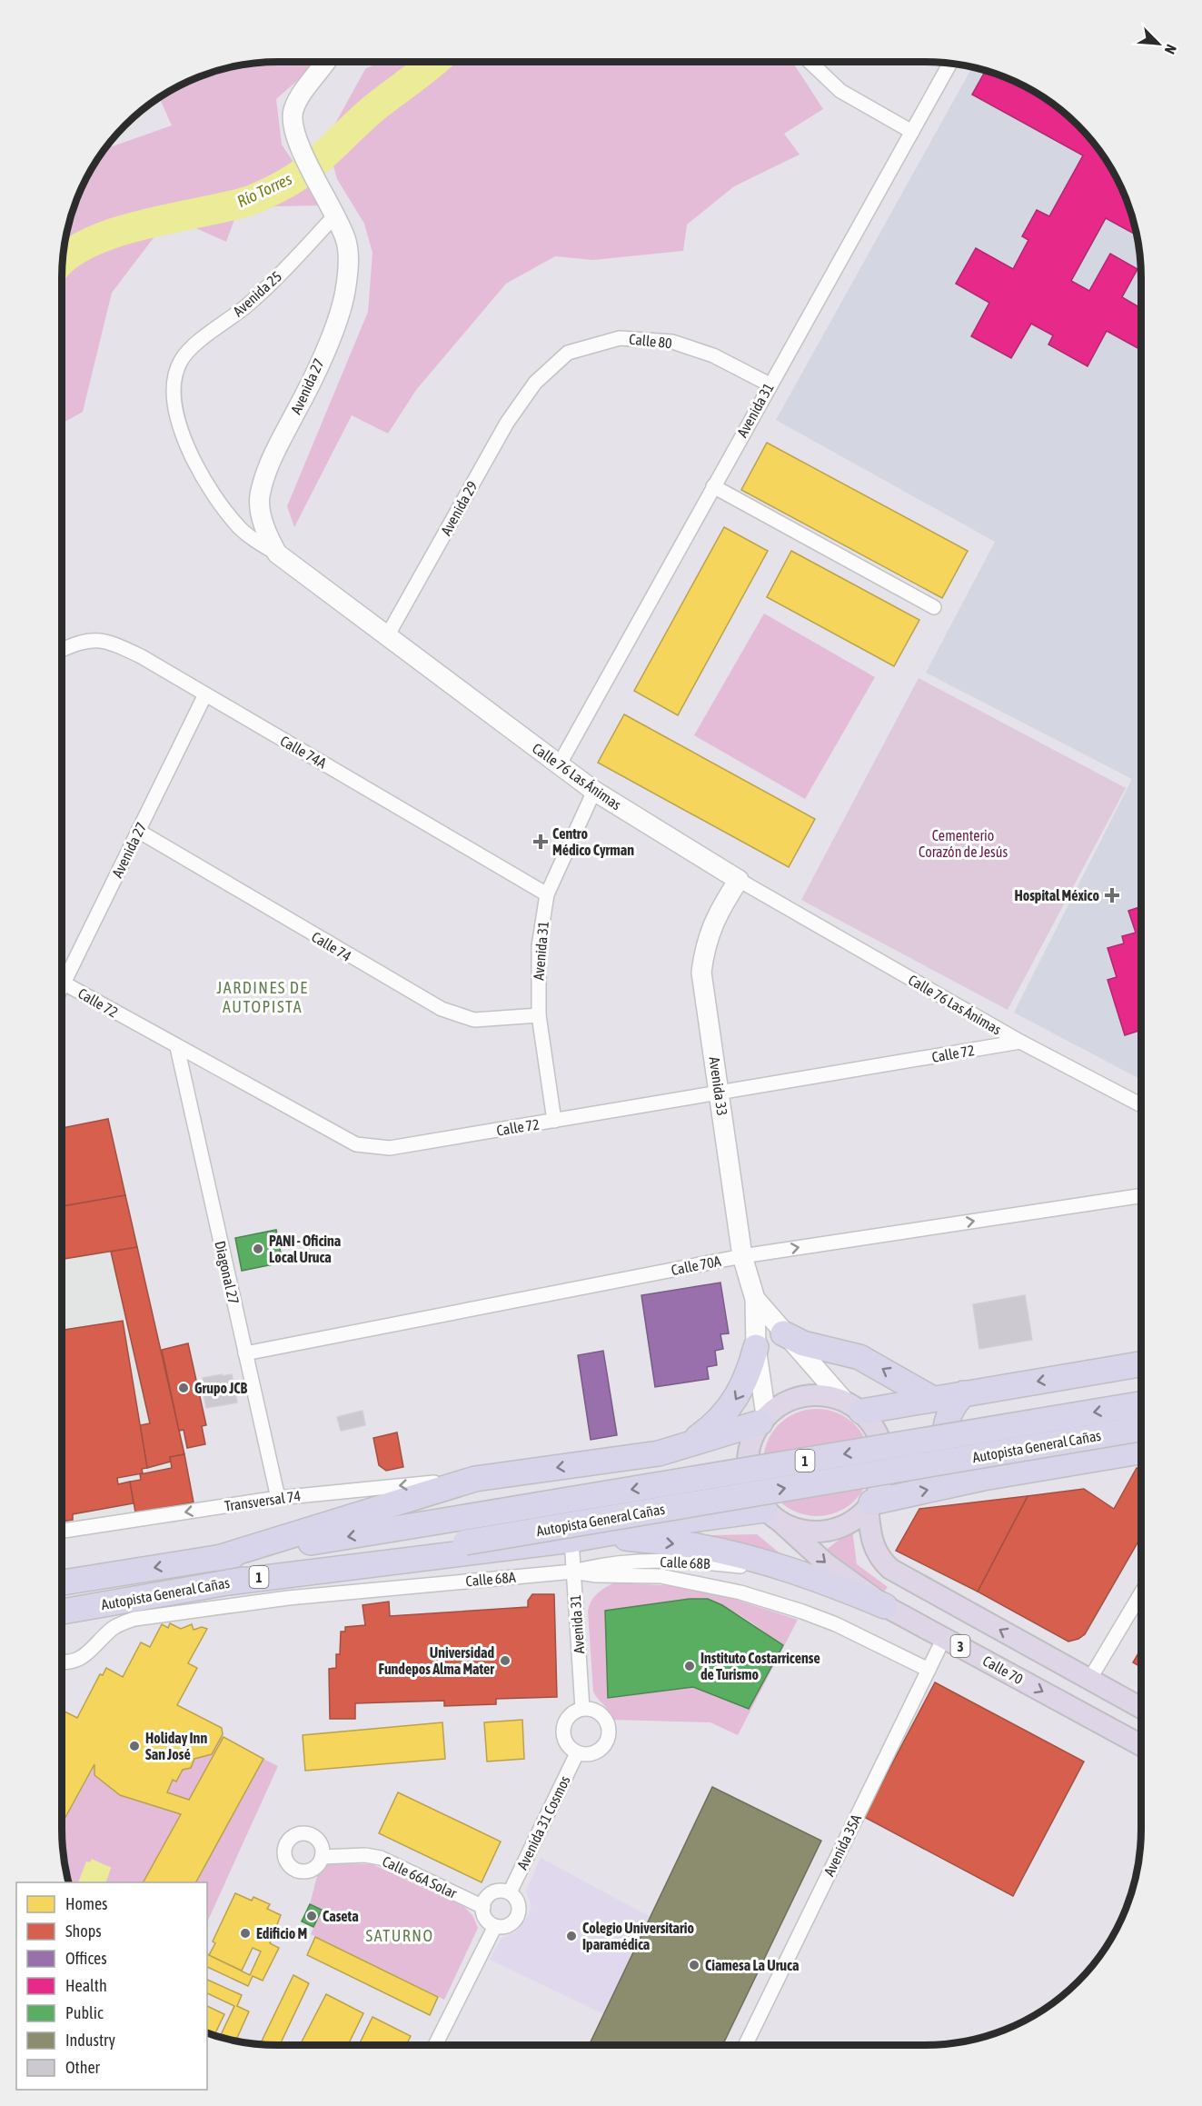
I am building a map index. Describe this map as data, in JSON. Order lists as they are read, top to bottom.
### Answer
{
  "streets": {
    "highway": ["Autopista General Cañas", "1"],
    "main road": ["3", "Calle 70"],
    "street": [
      "Avenida 25",
      "Calle 80",
      "Avenida 27",
      "Avenida 31",
      "Avenida 29",
      "Calle 74A",
      "Calle 76 Las Ánimas",
      "Calle 74",
      "Calle 72",
      "Avenida 33",
      "Calle 70A",
      "Diagonal 27",
      "Transversal 74",
      "Calle 68B",
      "Calle 68A",
      "Avenida 31 Cosmos",
      "Avenida 35A",
      "Calle 66A Solar"
    ]
  },
  "crossings": [
    ["Avenida 25", "Avenida 27"],
    ["Avenida 25", "Calle 76 Las Ánimas"],
    ["Calle 80", "Avenida 31"],
    ["Calle 80", "Avenida 29"],
    ["Avenida 27", "Calle 74A"],
    ["Avenida 27", "Calle 76 Las Ánimas"],
    ["Avenida 27", "Calle 74"],
    ["Avenida 31", "Calle 74A"],
    ["Avenida 31", "Calle 76 Las Ánimas"],
    ["Avenida 31", "Calle 74"],
    ["Avenida 31", "Calle 72"],
    ["Avenida 31", "Calle 68B"],
    ["Avenida 31", "Calle 68A"],
    ["Avenida 31", "Avenida 31 Cosmos"],
    ["Avenida 29", "Calle 76 Las Ánimas"],
    ["Calle 76 Las Ánimas", "Calle 72"],
    ["Calle 76 Las Ánimas", "Avenida 33"],
    ["Calle 72", "Avenida 33"],
    ["Calle 72", "Diagonal 27"],
    ["Avenida 33", "Calle 70A"],
    ["Avenida 33", "3"],
    ["Avenida 33", "Calle 70"],
    ["Calle 70A", "Diagonal 27"],
    ["Diagonal 27", "Transversal 74"],
    ["Calle 68B", "Calle 68A"],
    ["Calle 68A", "Avenida 35A"],
    ["3", "Calle 70"],
    ["Calle 70", "Avenida 35A"],
    ["Avenida 31 Cosmos", "Calle 66A Solar"]
  ],
  "one_way": ["Calle 70A", "Transversal 74"],
  "districts": ["JARDINES DE AUTOPISTA", "SATURNO"],
  "water": ["Río Torres"],
  "parks": ["Cementerio Corazón de Jesús"],
  "places": {
    "health": ["Centro Médico Cyrman", "Hospital México"],
    "other": [
      "PANI - Oficina Local Uruca",
      "Grupo JCB",
      "Universidad Fundepos Alma Mater",
      "Instituto Costarricense de Turismo",
      "Holiday Inn San José",
      "Caseta",
      "Edificio M",
      "Colegio Universitario Iparamédica",
      "Ciamesa La Uruca"
    ]
  },
  "legend": [
    "Homes",
    "Shops",
    "Offices",
    "Health",
    "Public",
    "Industry",
    "Other"
  ],
  "north": "bottom right"
}
